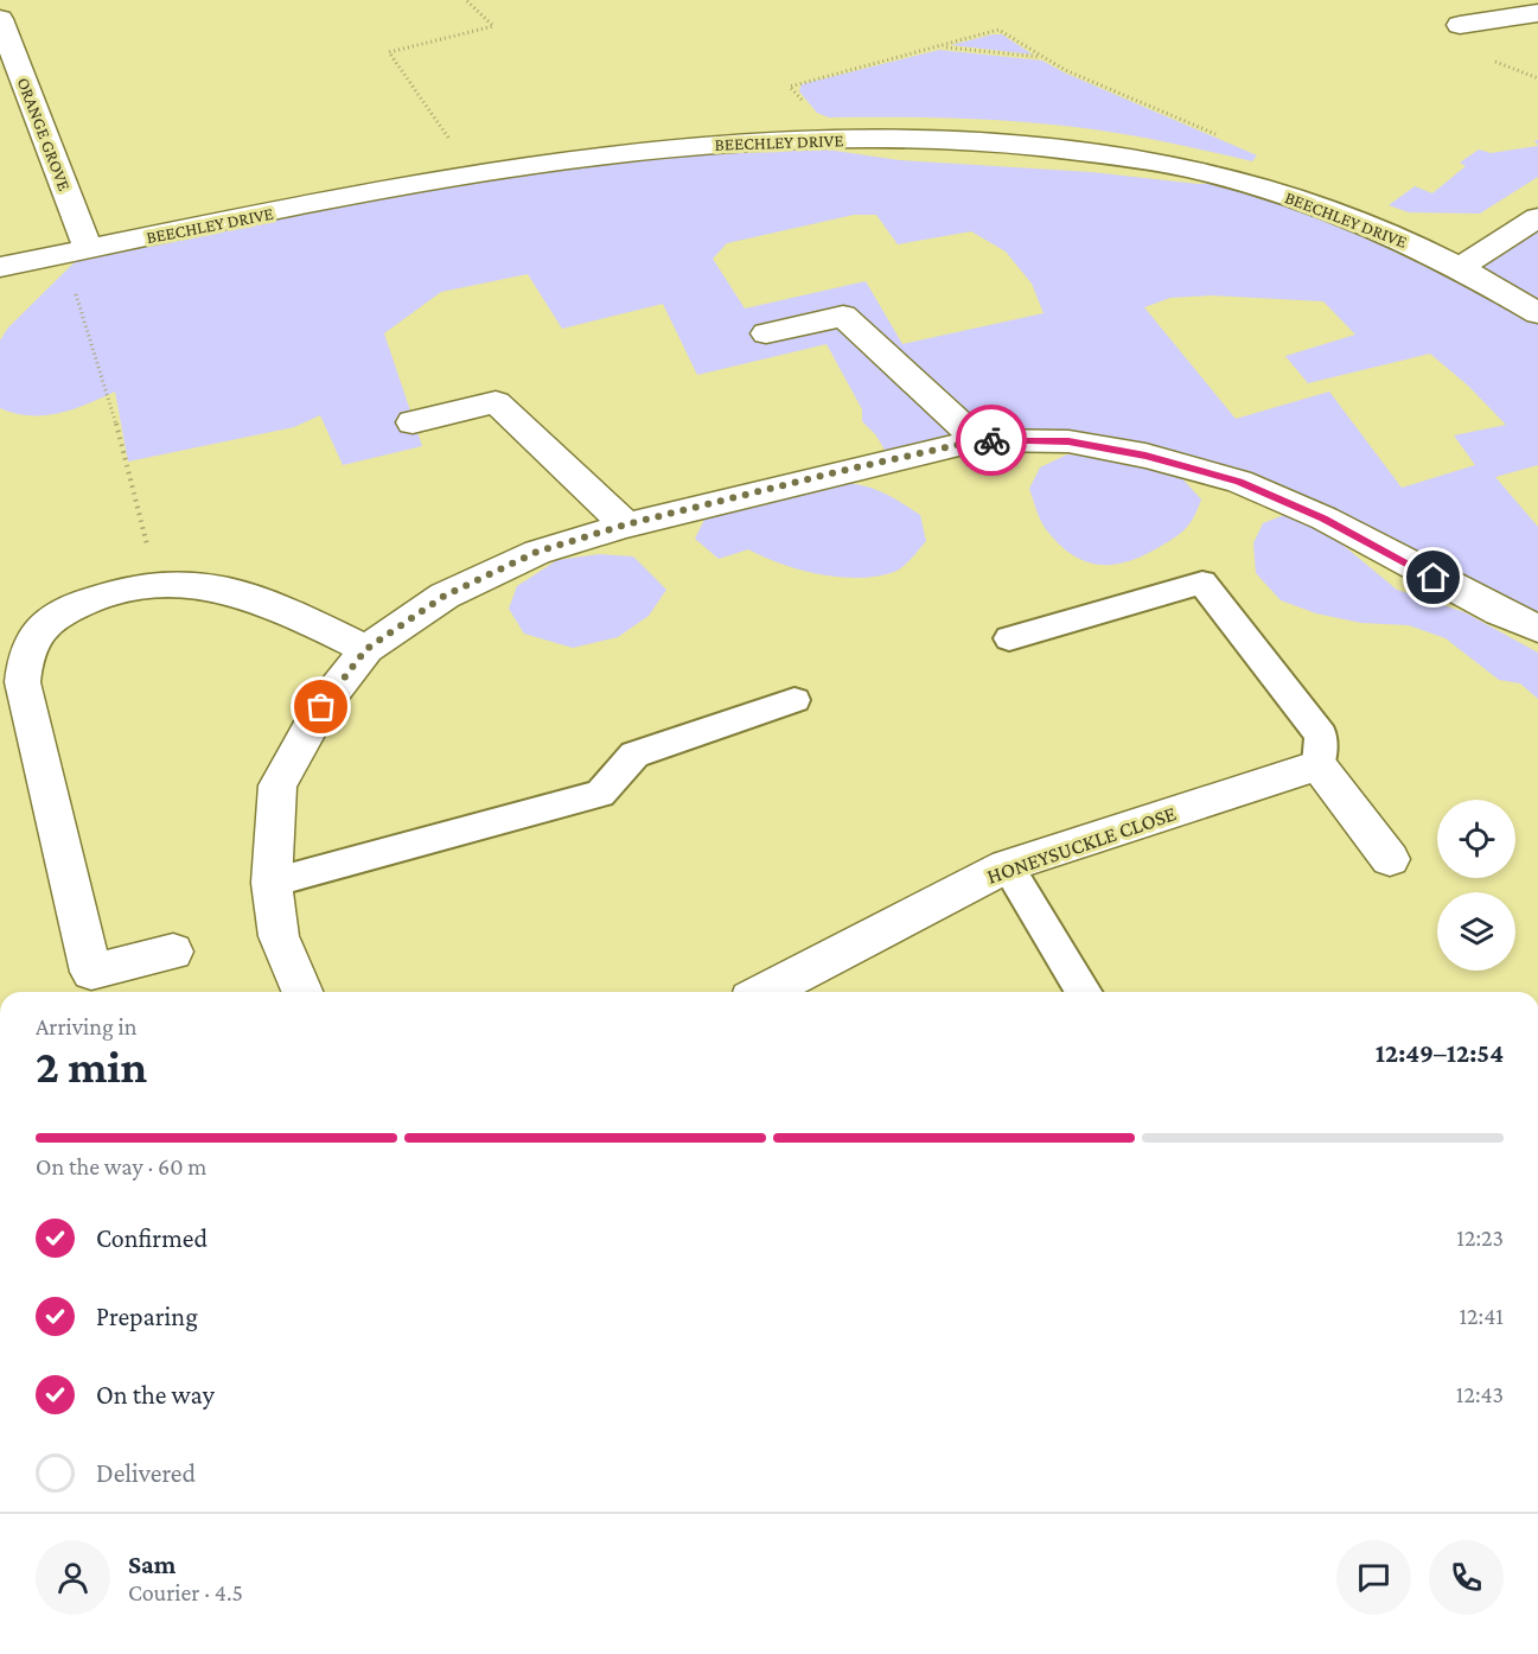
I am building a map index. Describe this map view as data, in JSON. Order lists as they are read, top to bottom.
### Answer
{
  "streets": {
    "street": ["ORANGE GROVE", "BEECHLEY DRIVE", "HONEYSUCKLE CLOSE"]
  },
  "crossings": [
    ["ORANGE GROVE", "BEECHLEY DRIVE"]
  ],
  "page": {
    "heading": ["2 min", "Arriving in", "12:49–12:54"],
    "panel": ["Sam", "Courier · 4.5"],
    "bar": "On the way · 60 m",
    "list": [
      ["Confirmed", "12:23"],
      ["Preparing", "12:41"],
      ["On the way", "12:43"],
      "Delivered"
    ]
  }
}
